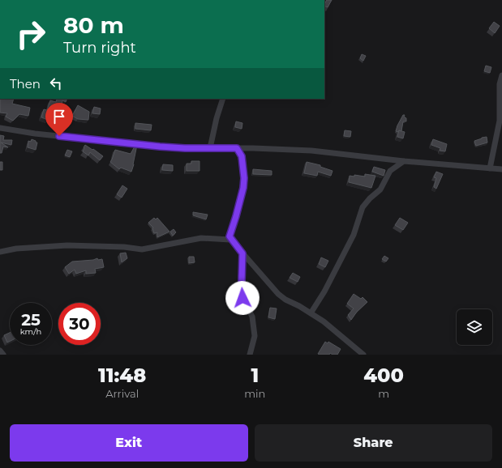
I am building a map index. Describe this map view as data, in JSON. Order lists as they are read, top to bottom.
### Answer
{
  "page": {
    "turn": ["80 m", "Turn right"],
    "then": "Then",
    "speed": "25 km/h",
    "limit": "30",
    "eta": [
      "11:48",
      "Arrival",
      "1",
      "min",
      "400",
      "m"
    ],
    "buttons": ["Exit", "Share"]
  }
}
